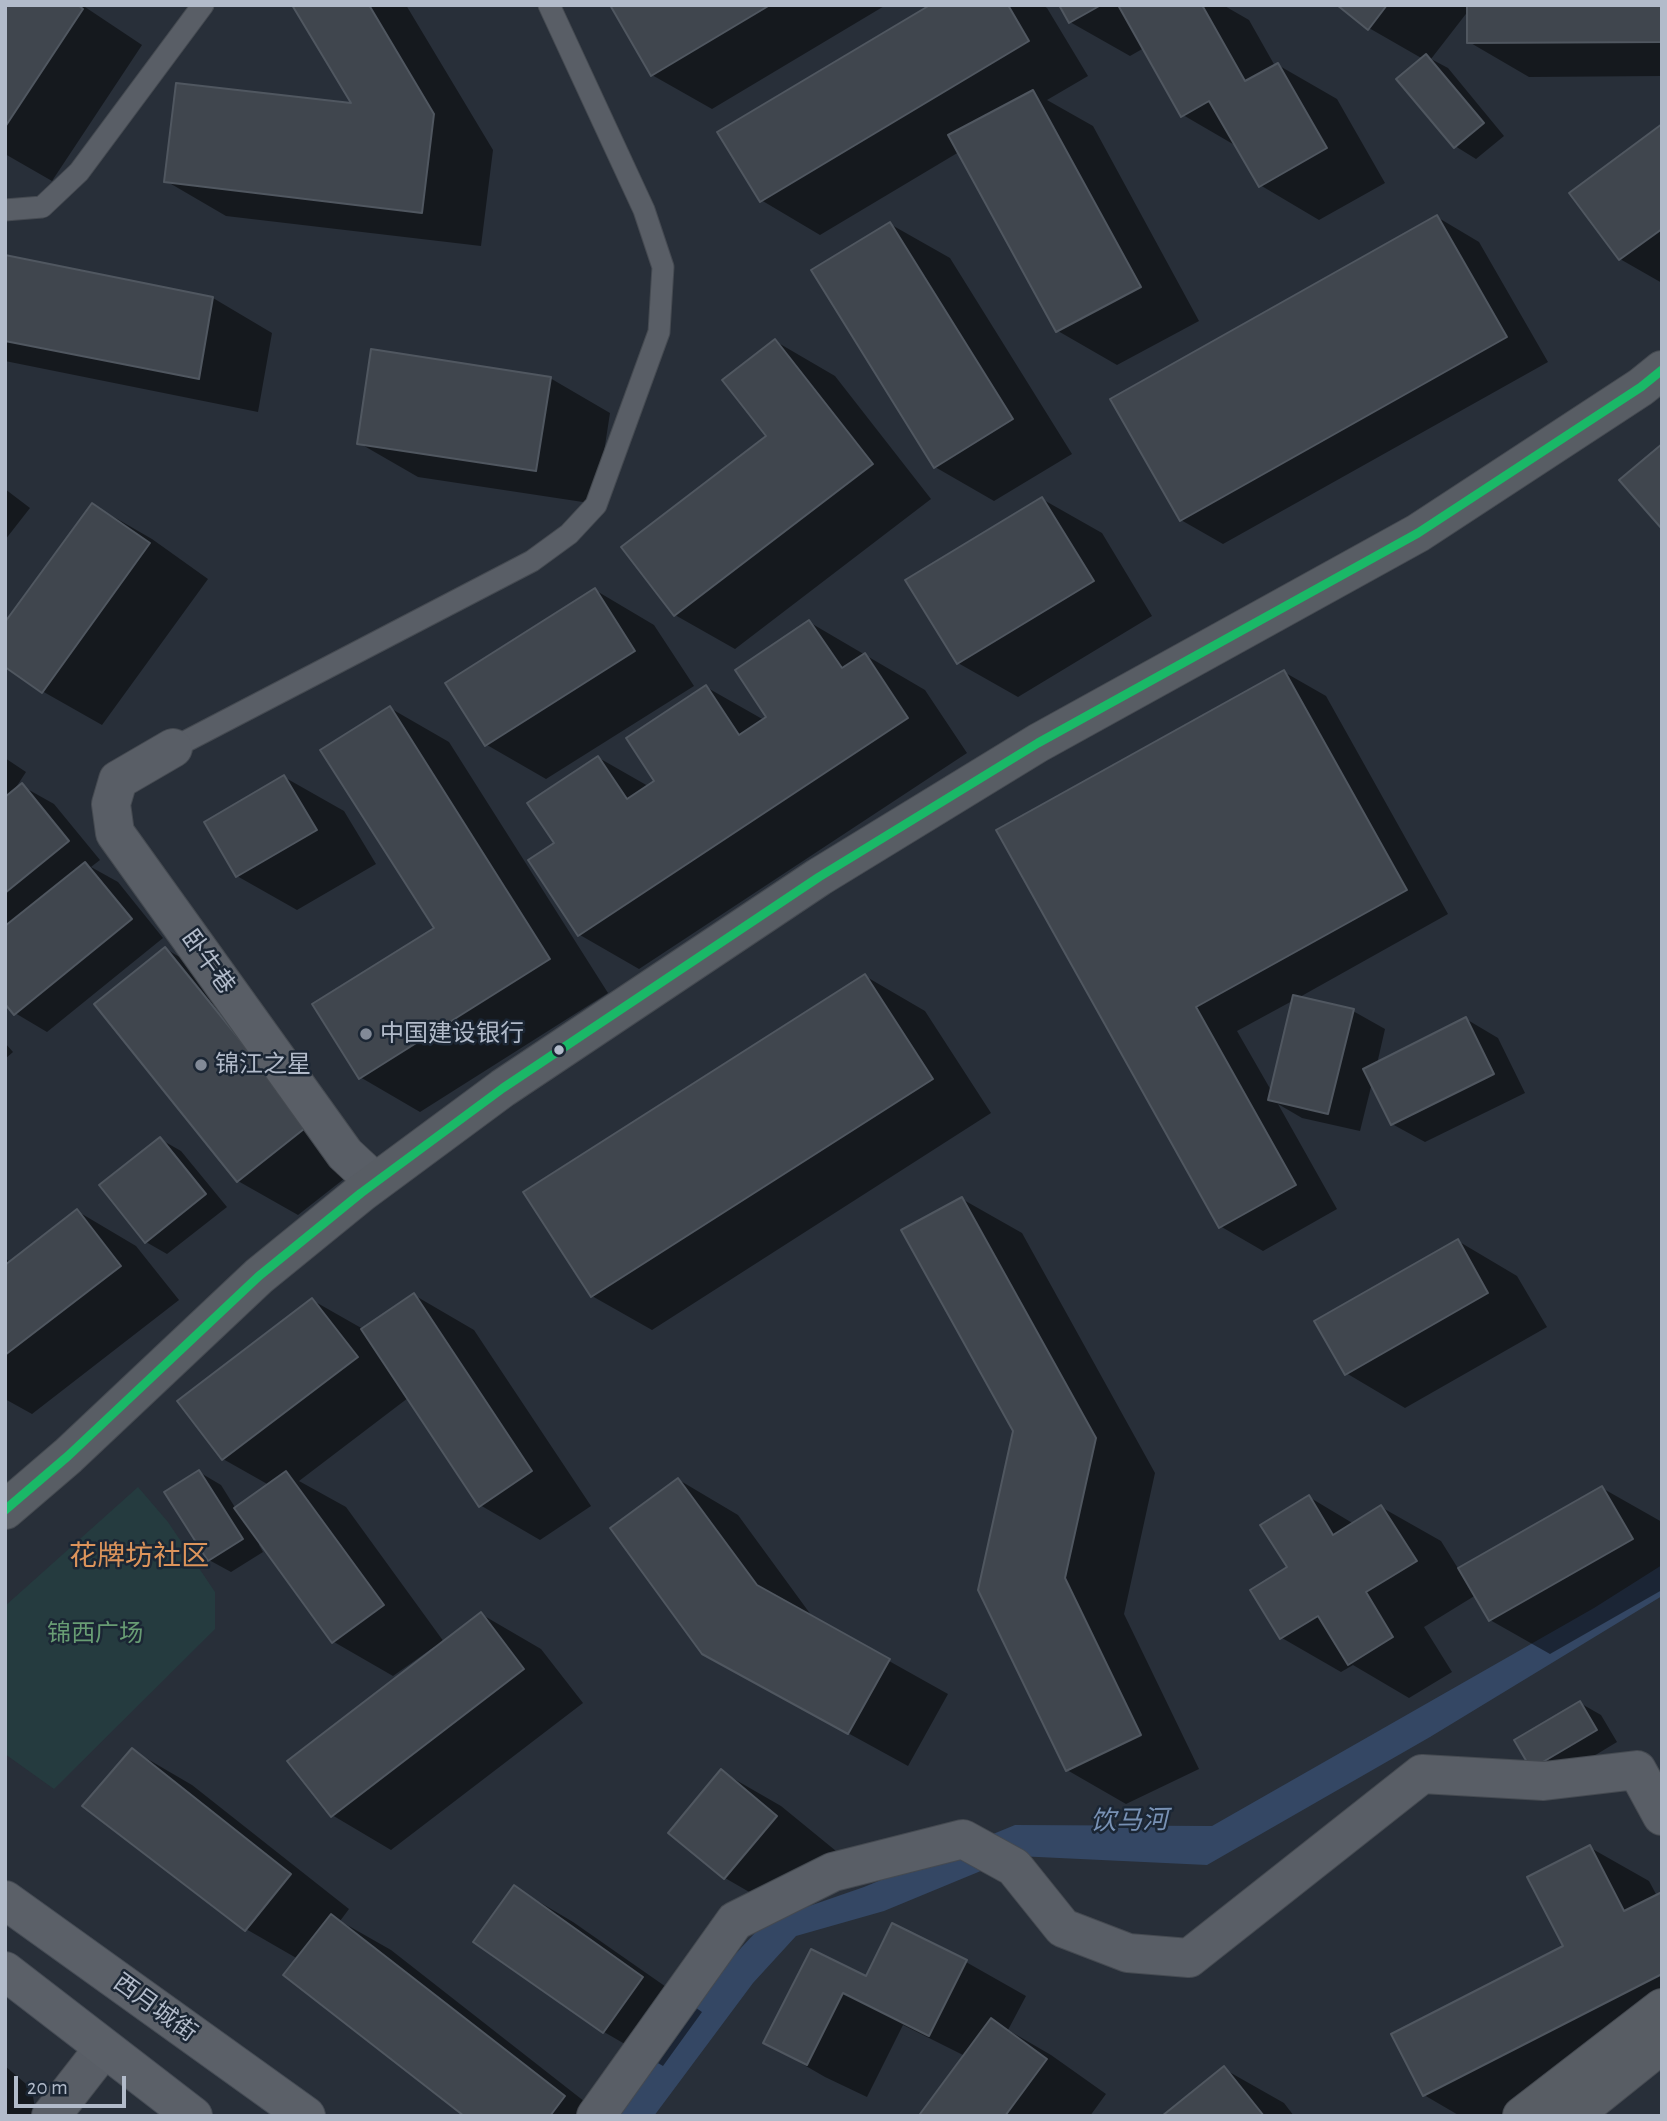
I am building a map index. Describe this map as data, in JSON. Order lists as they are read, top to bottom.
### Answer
{
  "streets": {
    "main road": ["西月城街"],
    "street": ["卧牛巷"]
  },
  "districts": ["花牌坊社区"],
  "water": ["饮马河"],
  "parks": ["锦西广场"],
  "places": ["中国建设银行", "锦江之星"],
  "lines": ["transit line 20"],
  "scale_bar": "20 m"
}
